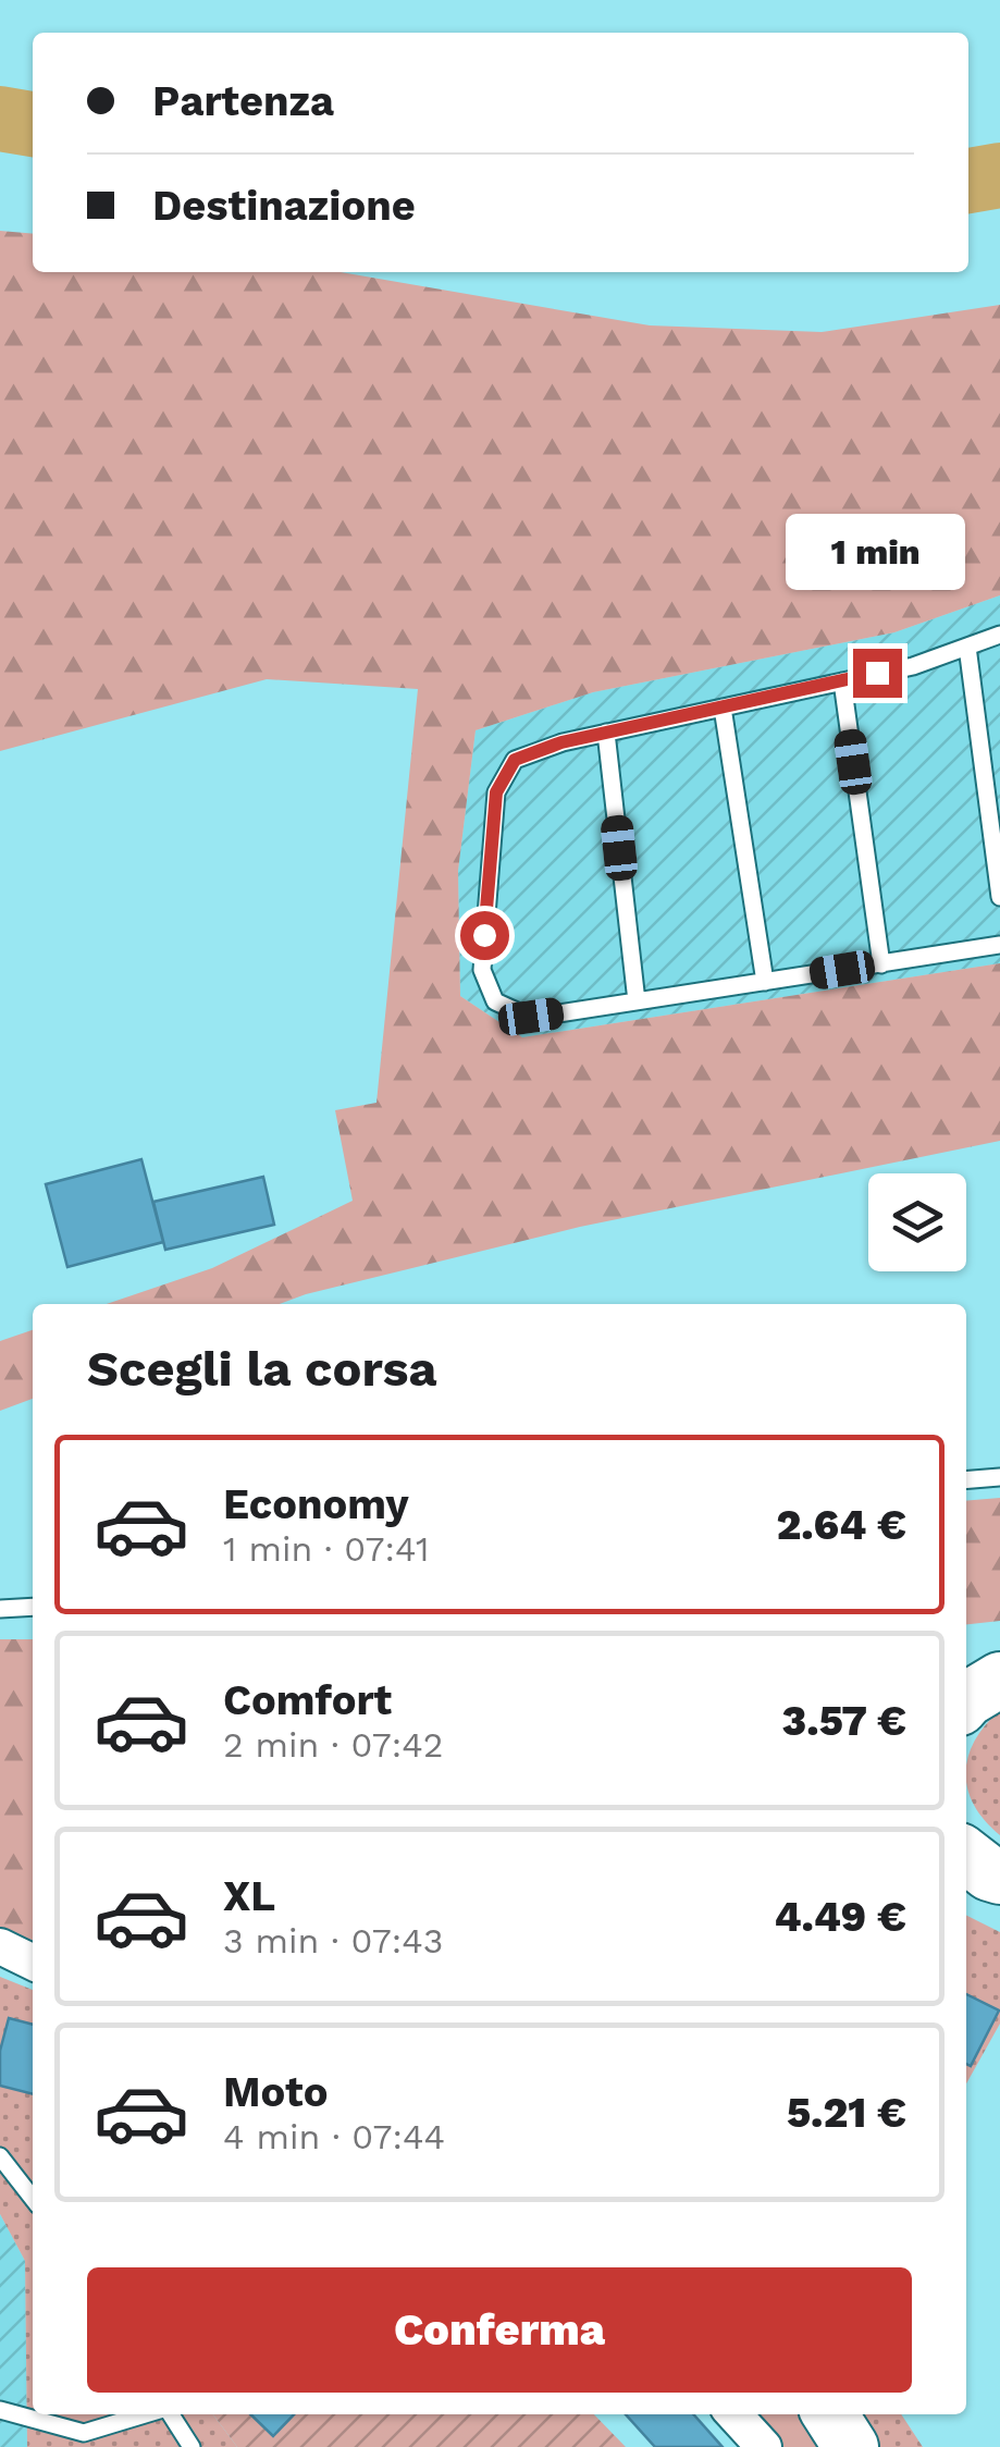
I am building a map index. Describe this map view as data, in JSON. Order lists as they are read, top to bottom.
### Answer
{
  "page": {
    "banner": ["Partenza", "Destinazione"],
    "bubble": "1 min",
    "heading": "Scegli la corsa",
    "list": [
      {
        "name": "Economy",
        "note": "1 min · 07:41",
        "value": "2.64 €"
      },
      {
        "name": "Comfort",
        "note": "2 min · 07:42",
        "value": "3.57 €"
      },
      {
        "name": "XL",
        "note": "3 min · 07:43",
        "value": "4.49 €"
      },
      {
        "name": "Moto",
        "note": "4 min · 07:44",
        "value": "5.21 €"
      }
    ],
    "buttons": "Conferma"
  }
}
